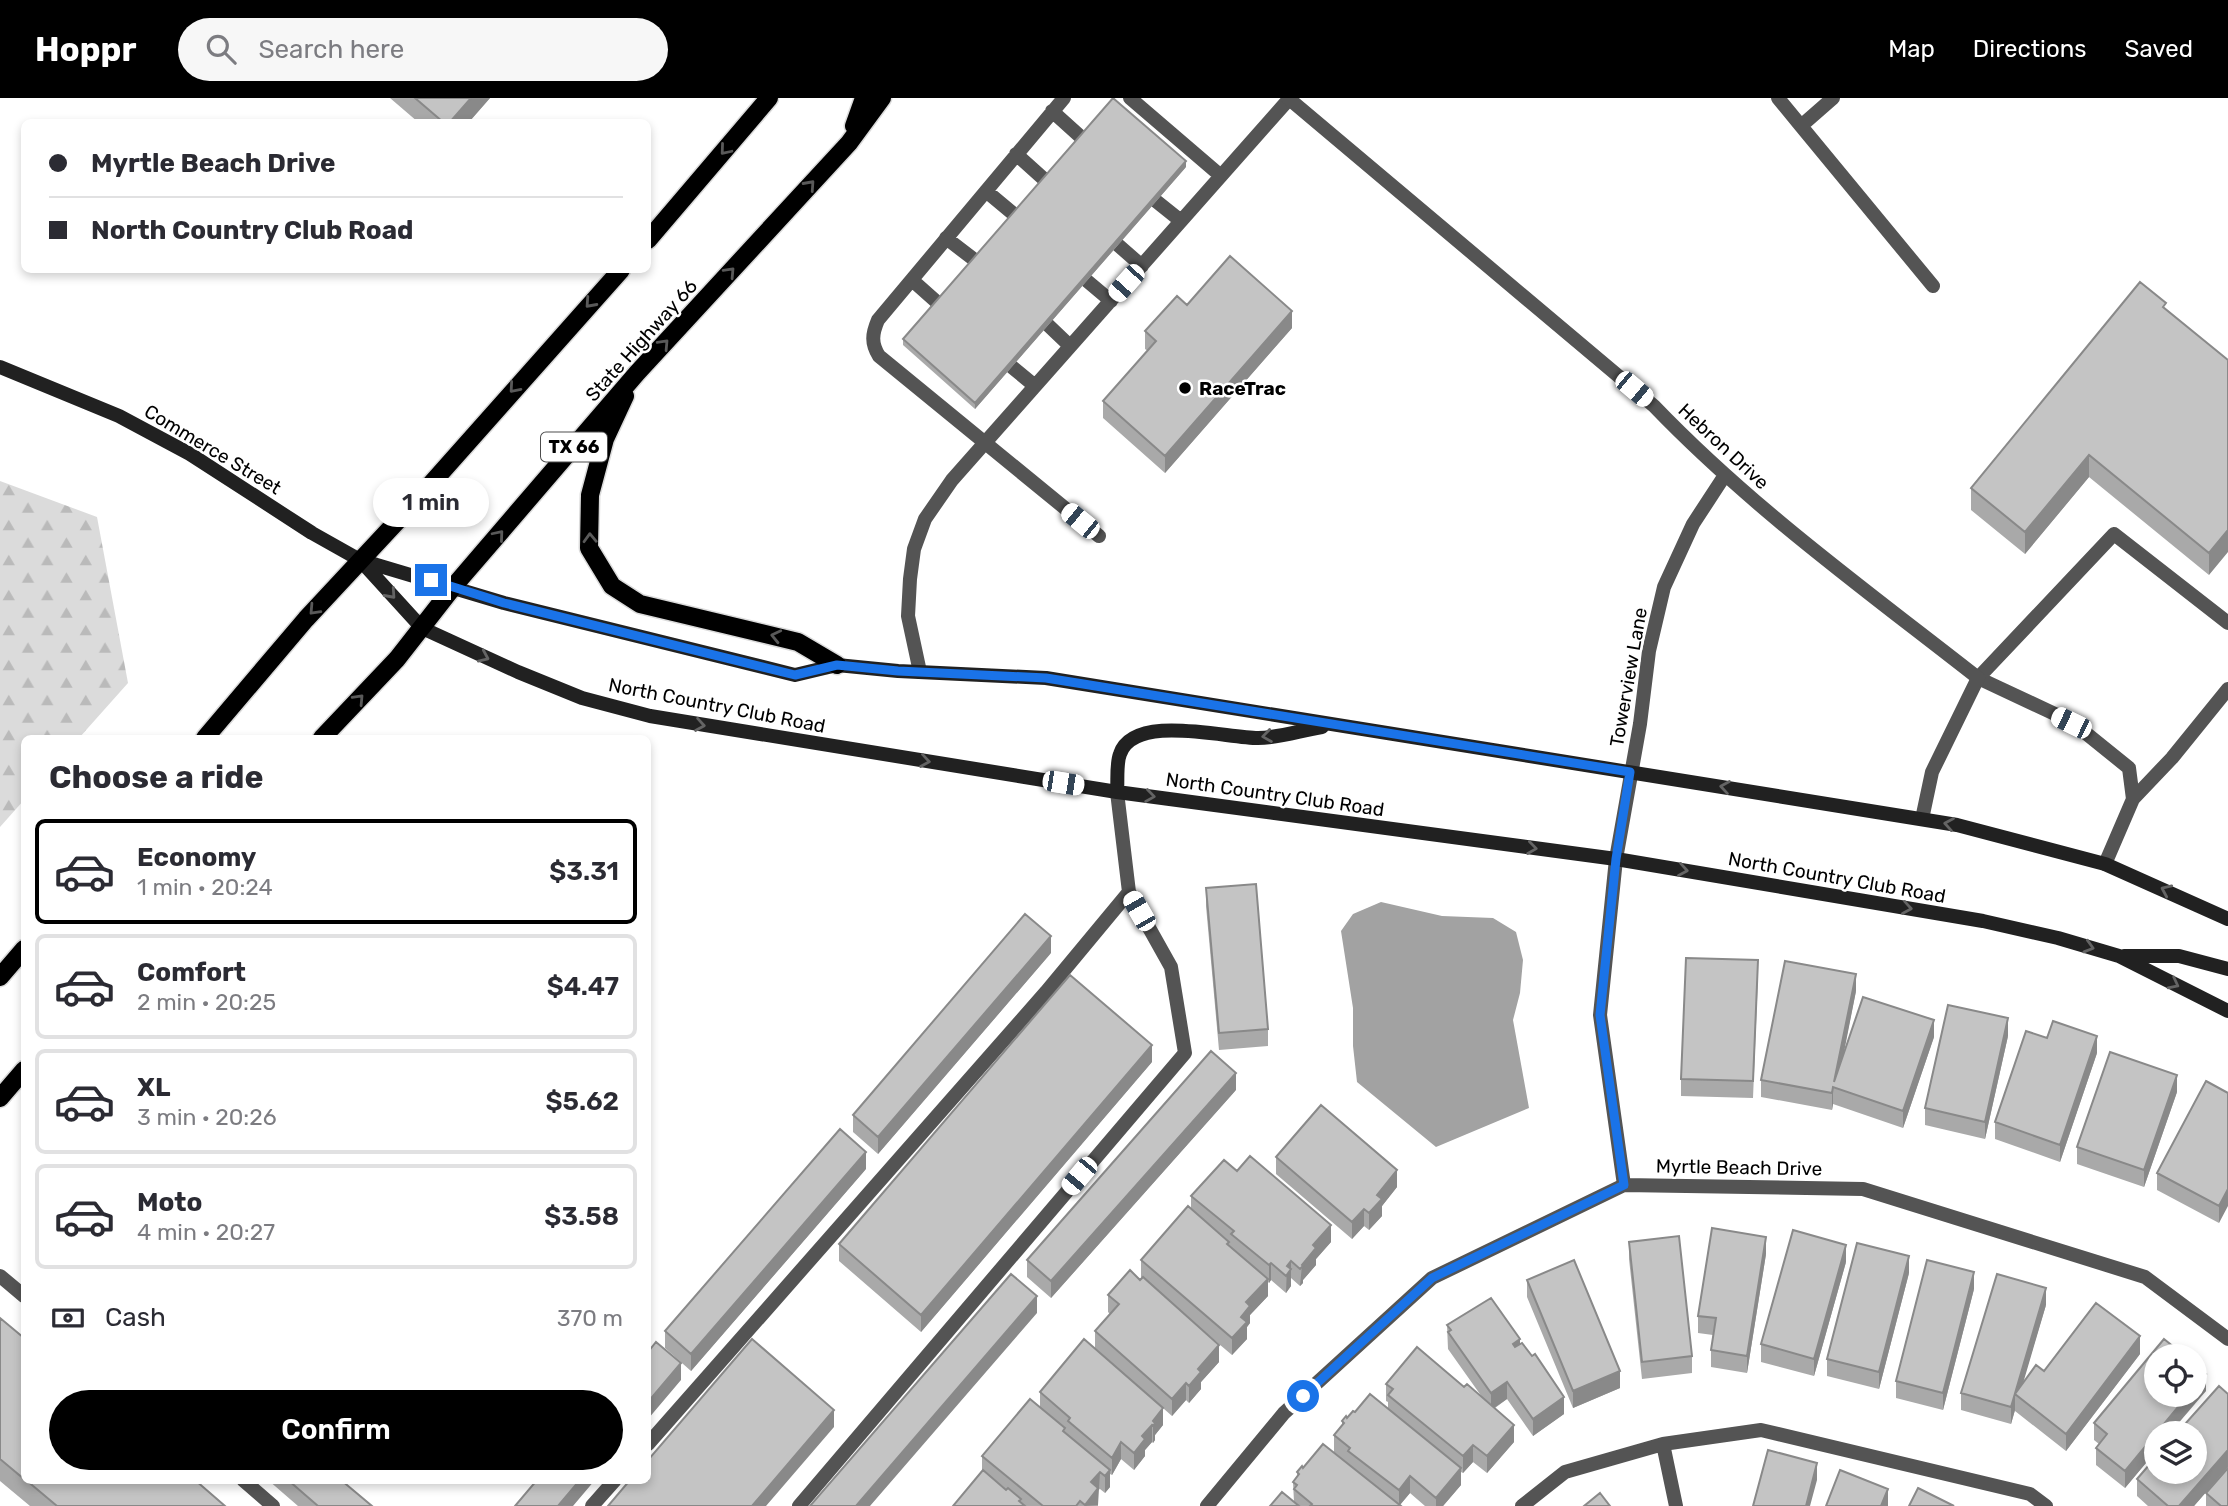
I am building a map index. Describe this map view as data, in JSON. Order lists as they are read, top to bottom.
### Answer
{
  "streets": {
    "main road": [
      "State Highway 66",
      "TX 66",
      "Commerce Street",
      "North Country Club Road"
    ],
    "street": ["Hebron Drive", "Towerview Lane", "Myrtle Beach Drive"]
  },
  "crossings": [
    ["State Highway 66", "North Country Club Road"],
    ["Hebron Drive", "Towerview Lane"],
    ["Commerce Street", "North Country Club Road"],
    ["Towerview Lane", "North Country Club Road"],
    ["Towerview Lane", "Myrtle Beach Drive"]
  ],
  "places": ["RaceTrac"],
  "page": {
    "header": "Hoppr",
    "search": "Search here",
    "nav": ["Map", "Directions", "Saved"],
    "banner": ["Myrtle Beach Drive", "North Country Club Road"],
    "bubble": "1 min",
    "heading": "Choose a ride",
    "list": [
      {
        "name": "Economy",
        "note": "1 min · 20:24",
        "value": "$3.31"
      },
      {
        "name": "Comfort",
        "note": "2 min · 20:25",
        "value": "$4.47"
      },
      {
        "name": "XL",
        "note": "3 min · 20:26",
        "value": "$5.62"
      },
      {
        "name": "Moto",
        "note": "4 min · 20:27",
        "value": "$3.58"
      }
    ],
    "pay": ["Cash", "370 m"],
    "buttons": "Confirm"
  }
}
